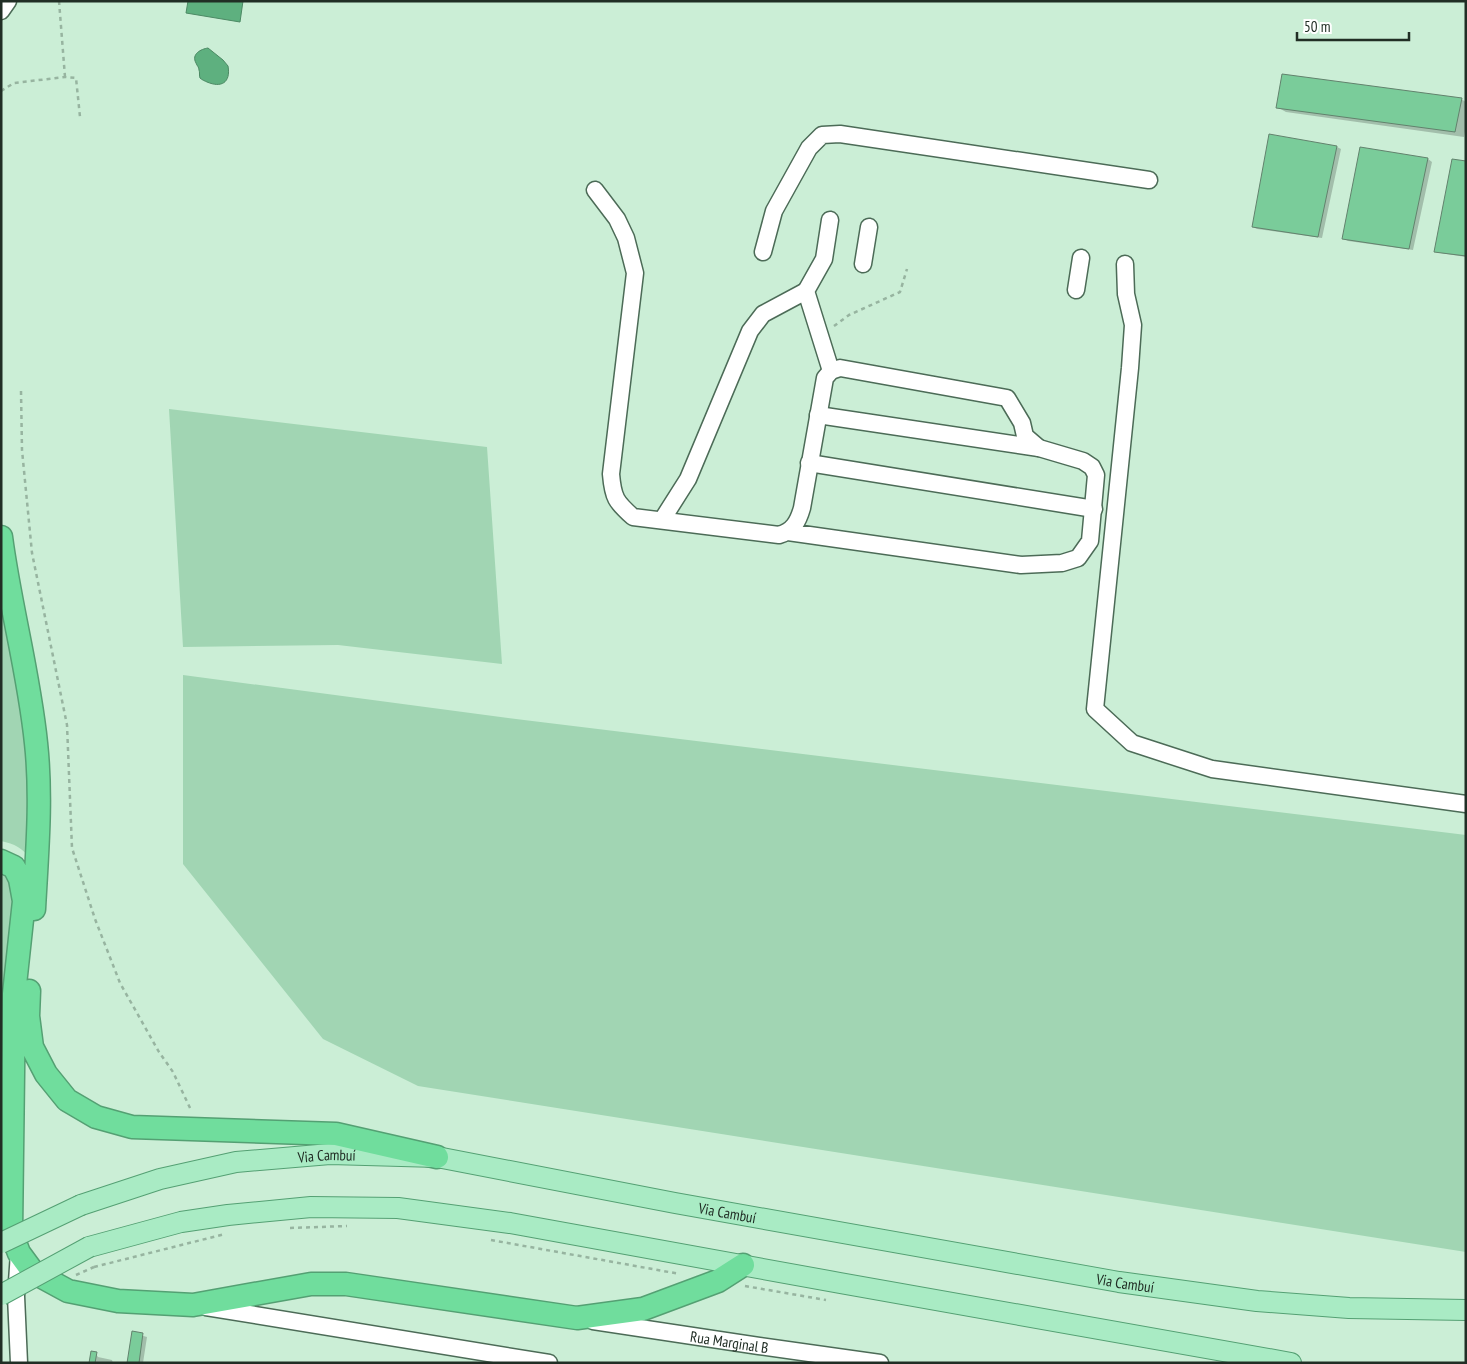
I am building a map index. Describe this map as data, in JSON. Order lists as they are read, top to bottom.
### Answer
{
  "streets": {
    "main road": ["Via Cambuí"],
    "street": ["Rua Marginal B"]
  },
  "scale_bar": "50 m"
}
